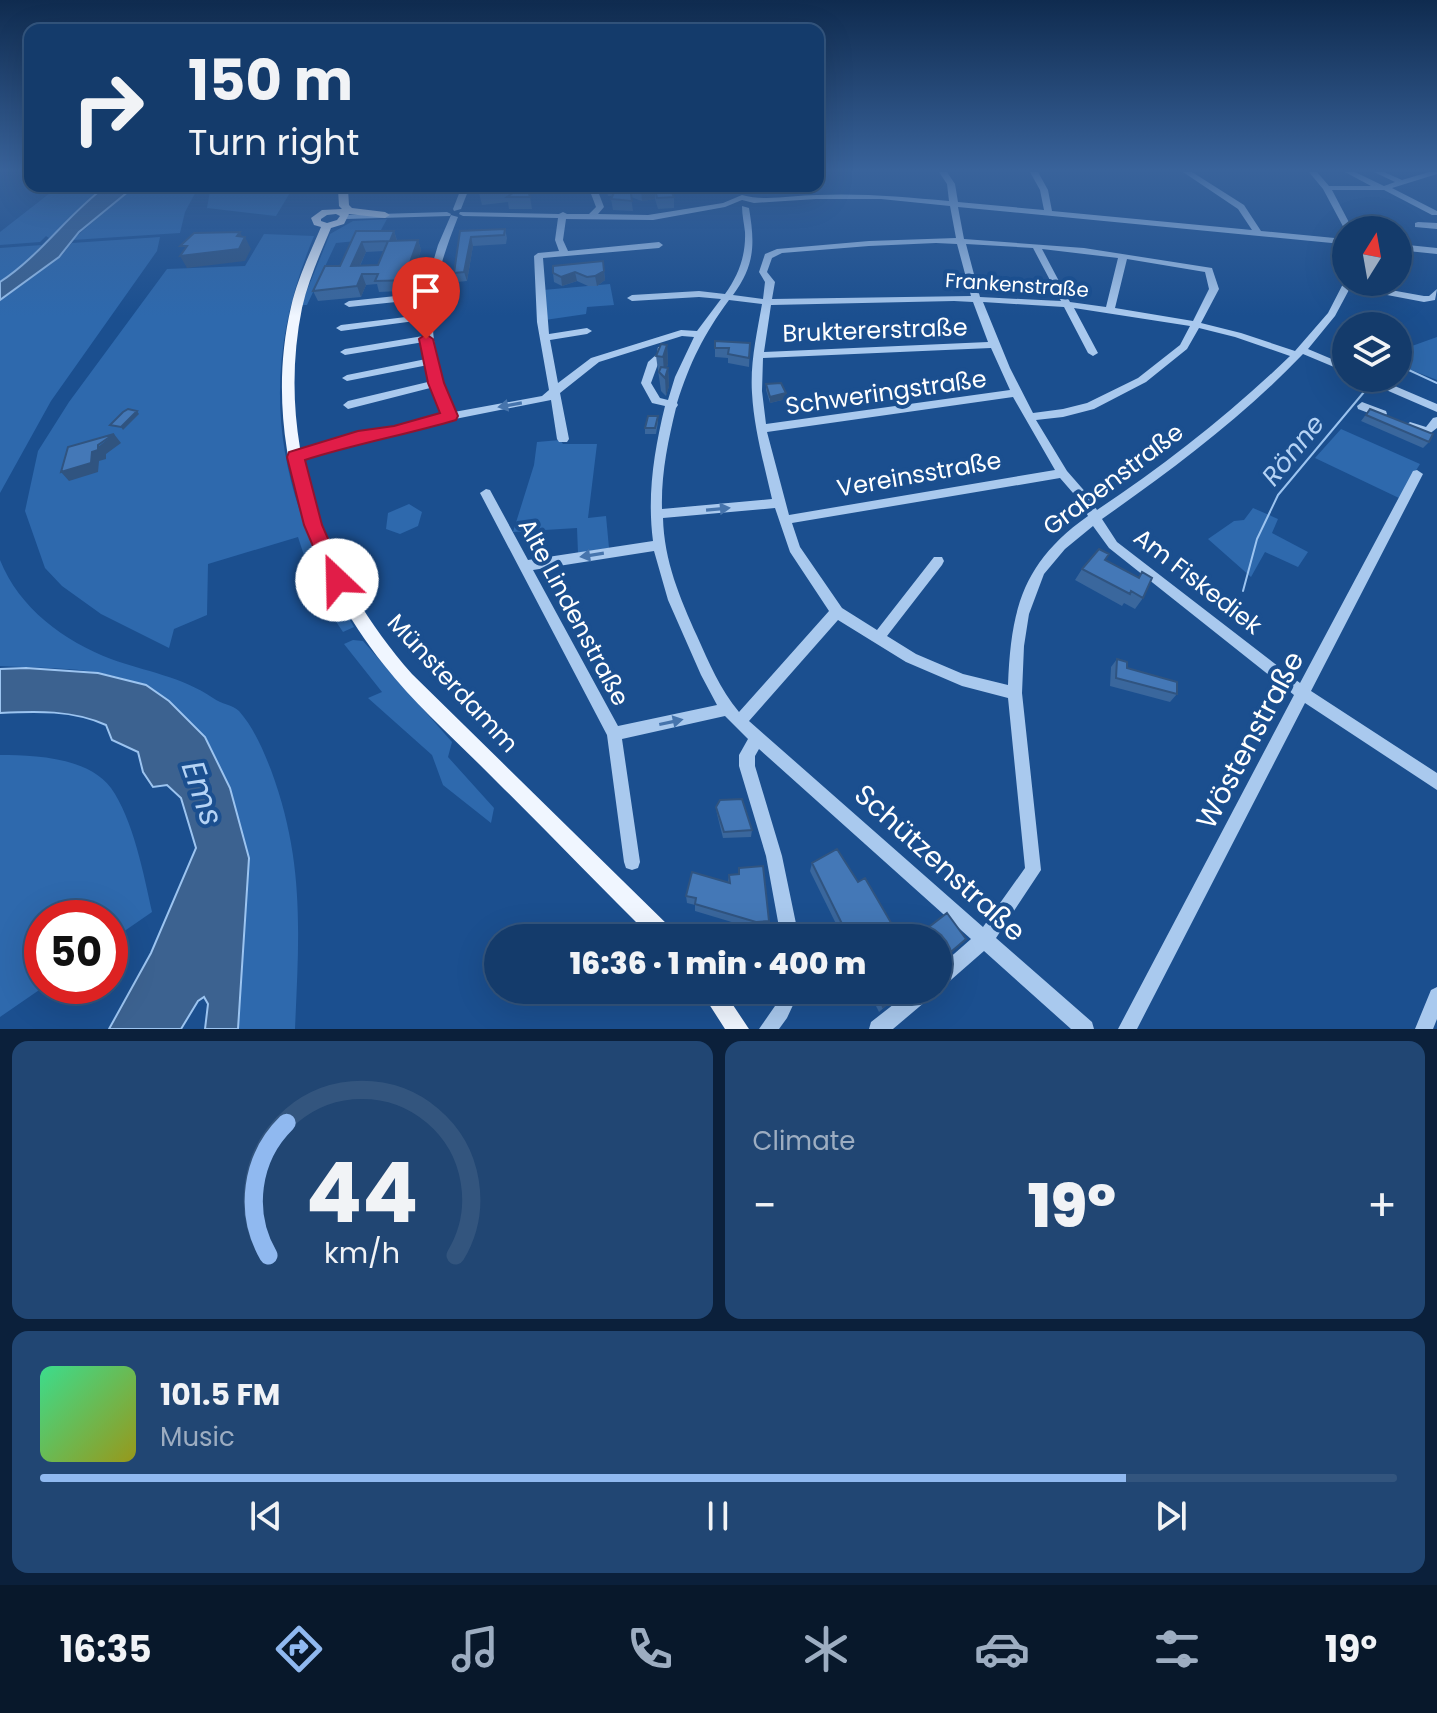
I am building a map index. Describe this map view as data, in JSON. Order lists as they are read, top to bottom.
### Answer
{
  "streets": {
    "main road": ["Münsterdamm"],
    "street": [
      "Frankenstraße",
      "Bruktererstraße",
      "Schweringstraße",
      "Vereinsstraße",
      "Grabenstraße",
      "Am Fiskediek",
      "Alte Lindenstraße",
      "Wöstenstraße",
      "Schützenstraße"
    ]
  },
  "crossings": [
    ["Frankenstraße", "Grabenstraße"],
    ["Frankenstraße", "Am Fiskediek"],
    ["Frankenstraße", "Schützenstraße"],
    ["Bruktererstraße", "Am Fiskediek"],
    ["Schweringstraße", "Am Fiskediek"],
    ["Vereinsstraße", "Am Fiskediek"],
    ["Grabenstraße", "Am Fiskediek"],
    ["Grabenstraße", "Schützenstraße"],
    ["Am Fiskediek", "Wöstenstraße"],
    ["Alte Lindenstraße", "Schützenstraße"]
  ],
  "water": ["Rönne", "Ems"],
  "north": "top",
  "page": {
    "turn": ["150 m", "Turn right"],
    "limit": "50",
    "trip": "16:36 · 1 min · 400 m",
    "tile": "Climate",
    "heat": ["−", "19°", "+"],
    "song": ["101.5 FM", "Music"],
    "tabs": ["16:35", "19°"],
    "gauge": ["44", "km/h"]
  }
}
